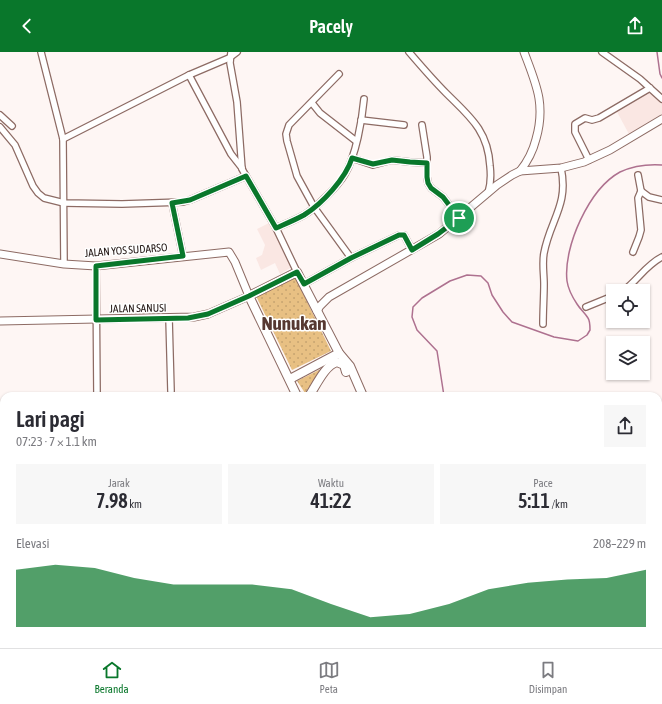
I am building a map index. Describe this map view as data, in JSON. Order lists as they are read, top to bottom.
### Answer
{
  "streets": {
    "street": ["JALAN YOS SUDARSO", "JALAN SANUSI"]
  },
  "crossings": [
    ["JALAN YOS SUDARSO", "JALAN SANUSI"]
  ],
  "districts": ["Nunukan"],
  "page": {
    "header": "Pacely",
    "heading": ["Lari pagi", "07:23 · 7 × 1.1 km"],
    "stats": [
      ["Jarak", "7.98 km"],
      ["Waktu", "41:22"],
      ["Pace", "5:11 /km"]
    ],
    "chart": ["Elevasi", "208–229 m"],
    "tabs": ["Beranda", "Peta", "Disimpan"]
  }
}
